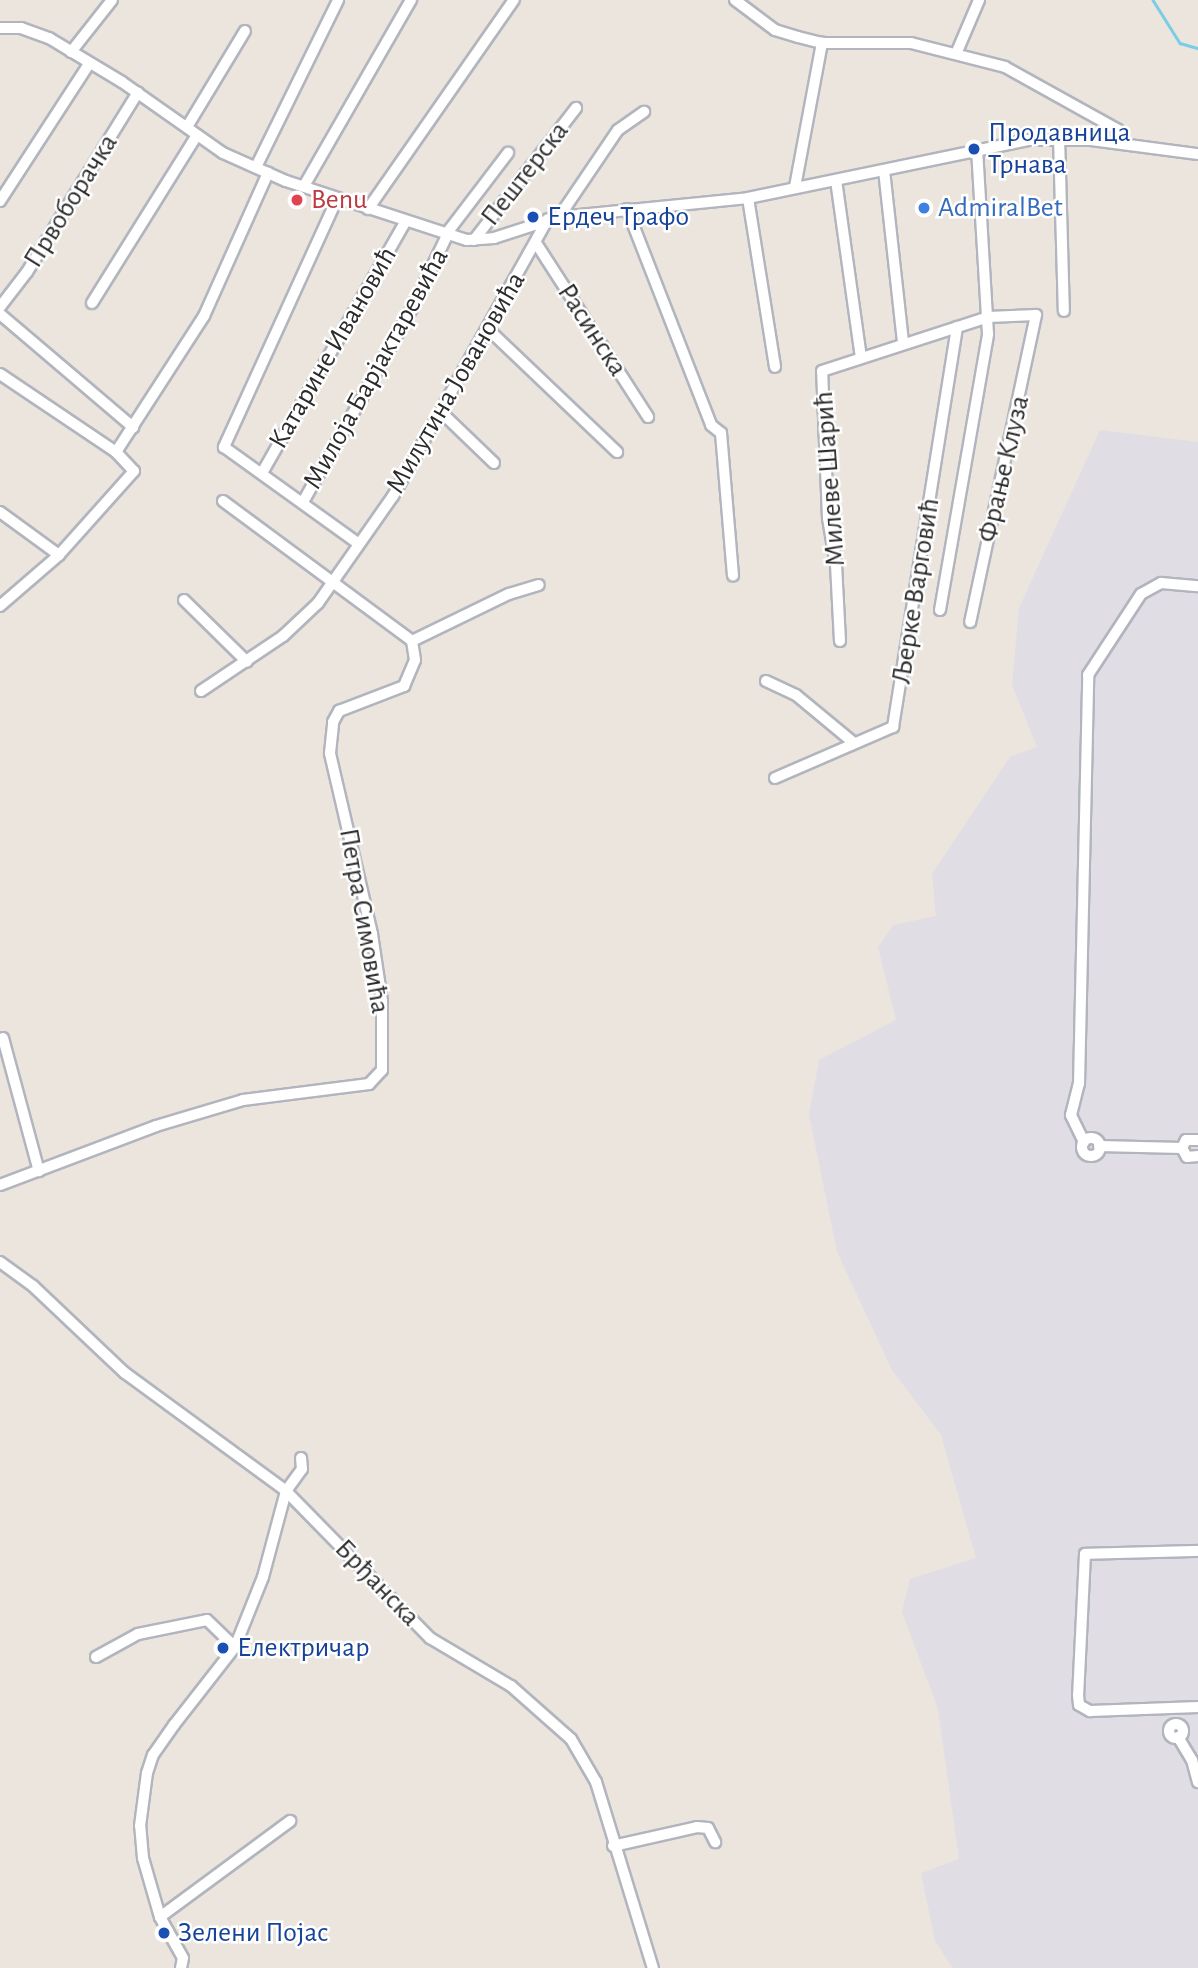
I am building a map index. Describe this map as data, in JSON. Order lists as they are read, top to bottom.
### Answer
{
  "streets": {
    "street": [
      "Пештерска",
      "Првоборачка",
      "Расинска",
      "Катарине Ивановић",
      "Милоја Барјактаревића",
      "Милутина Јовановића",
      "Фрање Клуза",
      "Милеве Шарић",
      "Љерке Варговић",
      "Петра Симовића",
      "Брђанска"
    ]
  },
  "crossings": [
    ["Расинска", "Милутина Јовановића"],
    ["Фрање Клуза", "Милеве Шарић"],
    ["Милеве Шарић", "Љерке Варговић"]
  ],
  "places": [
    "Продавница Трнава",
    "Benu",
    "AdmiralBet",
    "Ердеч Трафо",
    "Електричар",
    "Зелени Појас"
  ]
}
